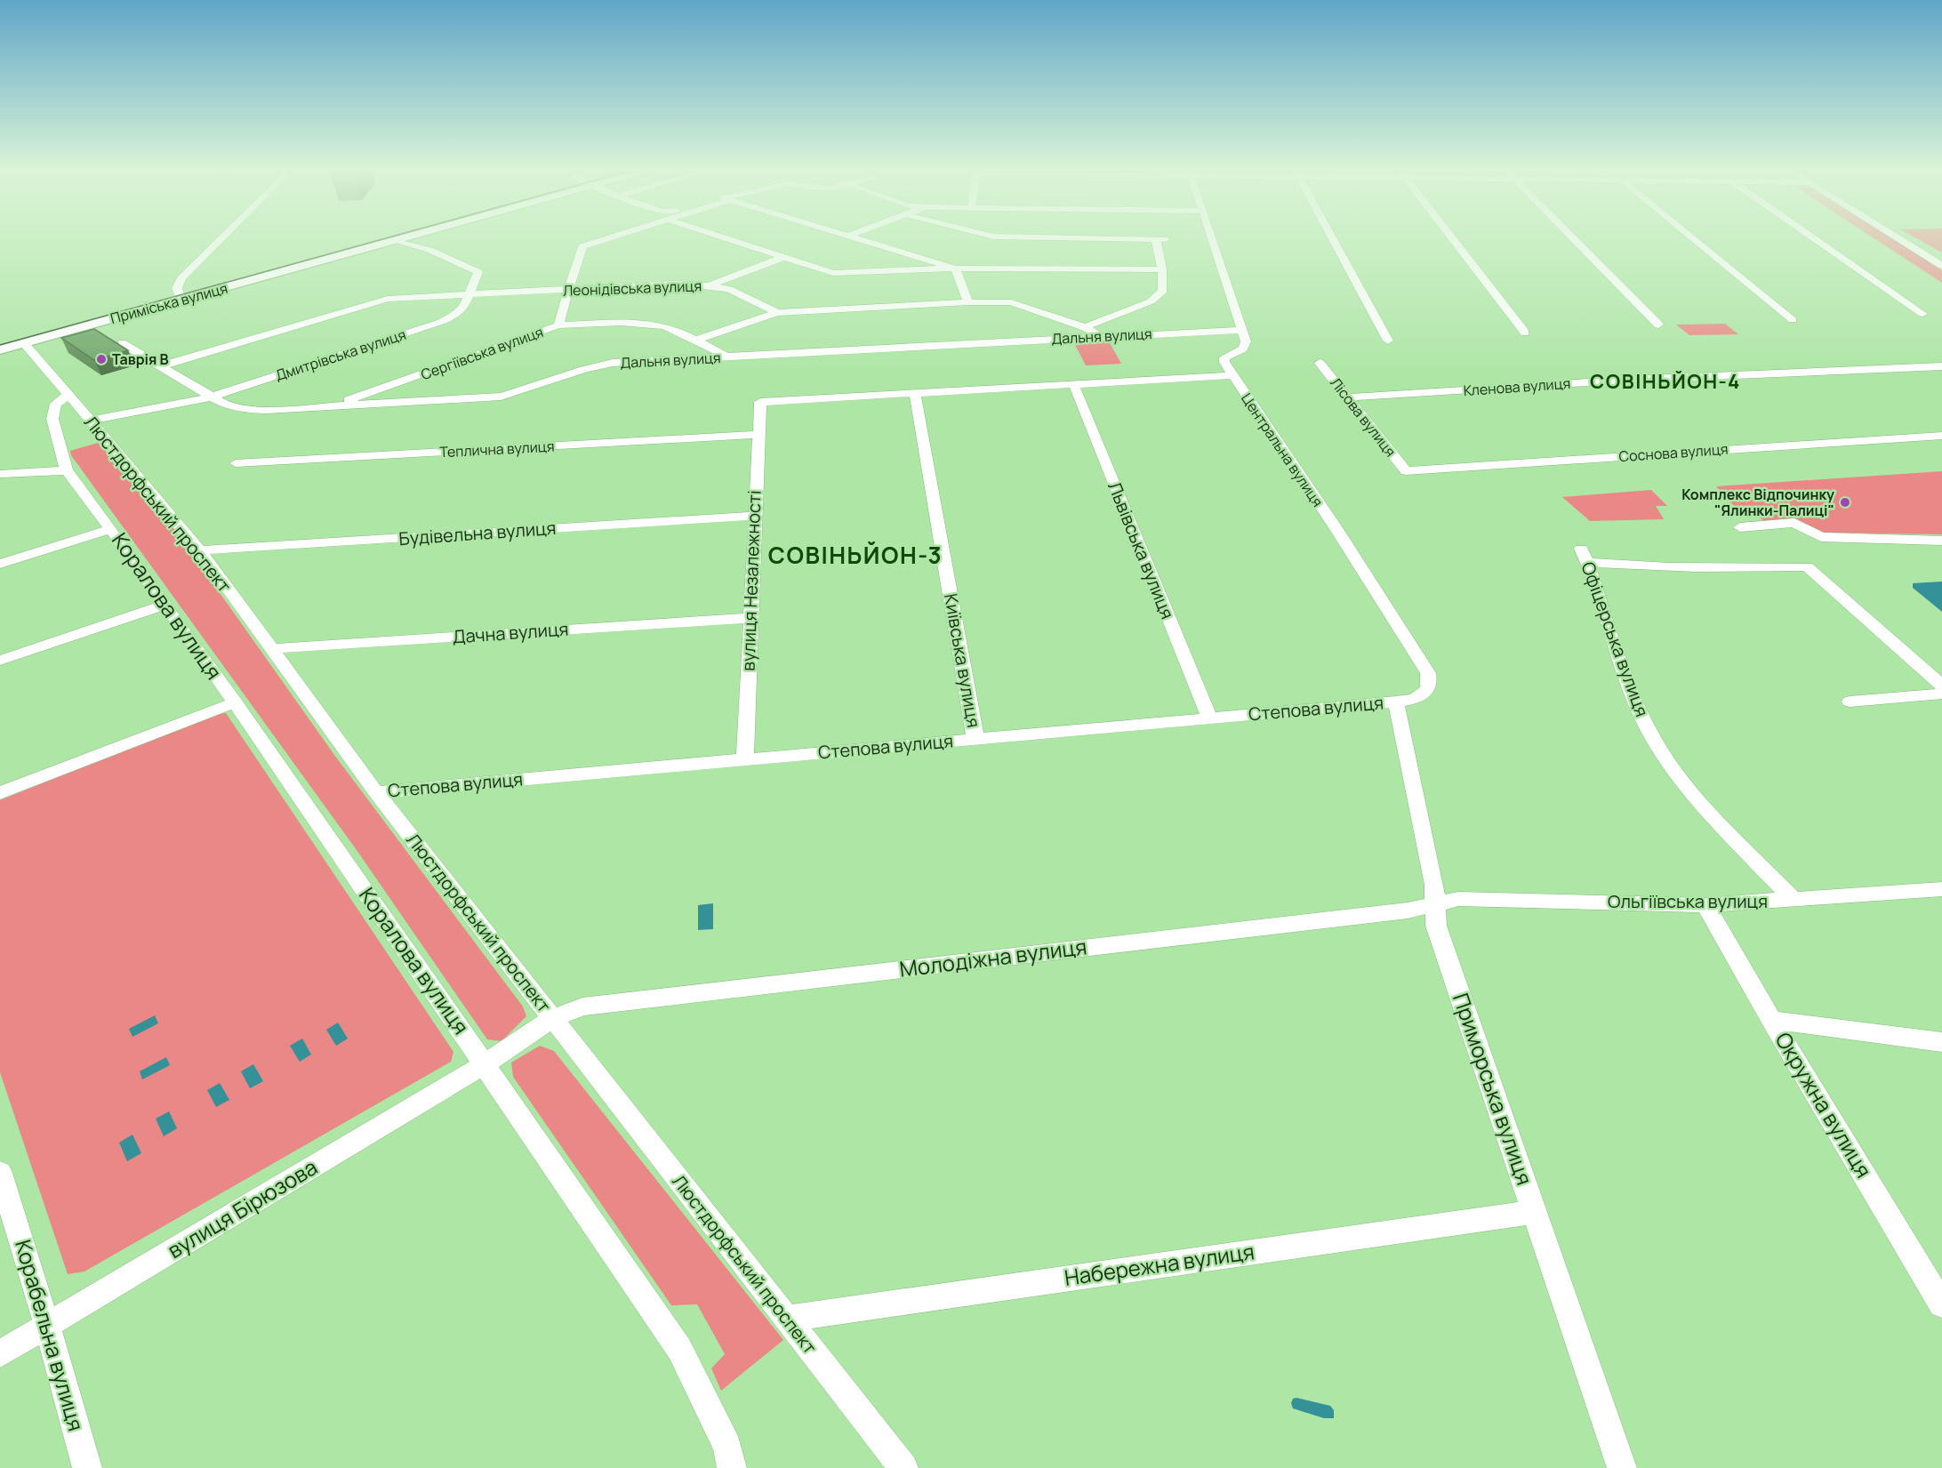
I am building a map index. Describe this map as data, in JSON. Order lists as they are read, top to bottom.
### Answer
{
  "streets": {
    "street": [
      "Леонідівська вулиця",
      "Приміська вулиця",
      "Дальня вулиця",
      "Сергіївська вулиця",
      "Дмитрівська вулиця",
      "Кленова вулиця",
      "Лісова вулиця",
      "Теплична вулиця",
      "Центральна вулиця",
      "Соснова вулиця",
      "Люстдорфський проспект",
      "Будівельна вулиця",
      "Львівська вулиця",
      "вулиця Незалежності",
      "Коралова вулиця",
      "Дачна вулиця",
      "Офіцерська вулиця",
      "Київська вулиця",
      "Степова вулиця",
      "Ольгіївська вулиця",
      "Молодіжна вулиця",
      "Приморська вулиця",
      "Окружна вулиця",
      "вулиця Бірюзова",
      "Набережна вулиця",
      "Корабельна вулиця"
    ]
  },
  "crossings": [
    ["Леонідівська вулиця", "Дальня вулиця"],
    ["Леонідівська вулиця", "Сергіївська вулиця"],
    ["Леонідівська вулиця", "Дмитрівська вулиця"],
    ["Приміська вулиця", "Дмитрівська вулиця"],
    ["Приміська вулиця", "Люстдорфський проспект"],
    ["Дальня вулиця", "Сергіївська вулиця"],
    ["Дальня вулиця", "Дмитрівська вулиця"],
    ["Дальня вулиця", "Центральна вулиця"],
    ["Дмитрівська вулиця", "Люстдорфський проспект"],
    ["Кленова вулиця", "Лісова вулиця"],
    ["Лісова вулиця", "Соснова вулиця"],
    ["Теплична вулиця", "вулиця Незалежності"],
    ["Центральна вулиця", "Степова вулиця"],
    ["Центральна вулиця", "Приморська вулиця"],
    ["Люстдорфський проспект", "Будівельна вулиця"],
    ["Люстдорфський проспект", "Коралова вулиця"],
    ["Люстдорфський проспект", "Дачна вулиця"],
    ["Люстдорфський проспект", "Степова вулиця"],
    ["Люстдорфський проспект", "Молодіжна вулиця"],
    ["Люстдорфський проспект", "Набережна вулиця"],
    ["Будівельна вулиця", "вулиця Незалежності"],
    ["Львівська вулиця", "Степова вулиця"],
    ["вулиця Незалежності", "Дачна вулиця"],
    ["вулиця Незалежності", "Київська вулиця"],
    ["вулиця Незалежності", "Степова вулиця"],
    ["Коралова вулиця", "Молодіжна вулиця"],
    ["Коралова вулиця", "вулиця Бірюзова"],
    ["Офіцерська вулиця", "Ольгіївська вулиця"],
    ["Київська вулиця", "Степова вулиця"],
    ["Степова вулиця", "Приморська вулиця"],
    ["Ольгіївська вулиця", "Молодіжна вулиця"],
    ["Ольгіївська вулиця", "Приморська вулиця"],
    ["Ольгіївська вулиця", "Окружна вулиця"],
    ["Молодіжна вулиця", "Приморська вулиця"],
    ["Молодіжна вулиця", "вулиця Бірюзова"],
    ["Приморська вулиця", "Набережна вулиця"],
    ["вулиця Бірюзова", "Корабельна вулиця"]
  ],
  "districts": ["СОВІНЬЙОН-4", "СОВІНЬЙОН-3"],
  "places": ["Таврія В", "Комплекс Відпочинку \"Ялинки-Палиці\""]
}
